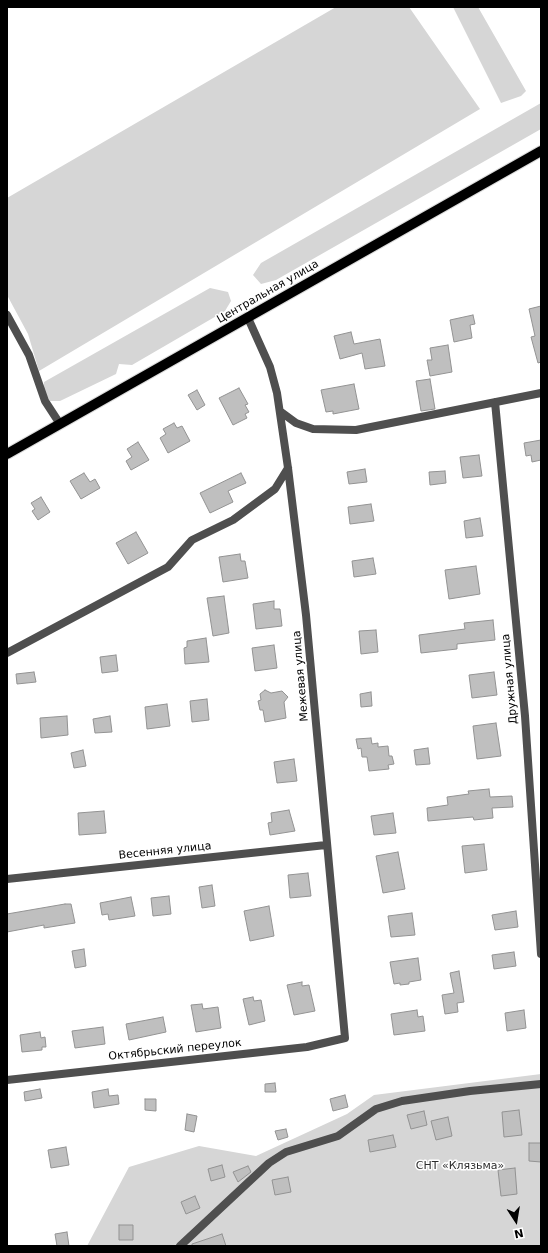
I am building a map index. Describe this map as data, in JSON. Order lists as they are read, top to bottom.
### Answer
{
  "streets": {
    "main road": ["Центральная улица"],
    "street": [
      "Межевая улица",
      "Дружная улица",
      "Весенняя улица",
      "Октябрьский переулок"
    ]
  },
  "crossings": [
    ["Центральная улица", "Межевая улица"],
    ["Межевая улица", "Весенняя улица"],
    ["Межевая улица", "Октябрьский переулок"]
  ],
  "parks": ["СНТ «Клязьма»"],
  "north": "bottom"
}
